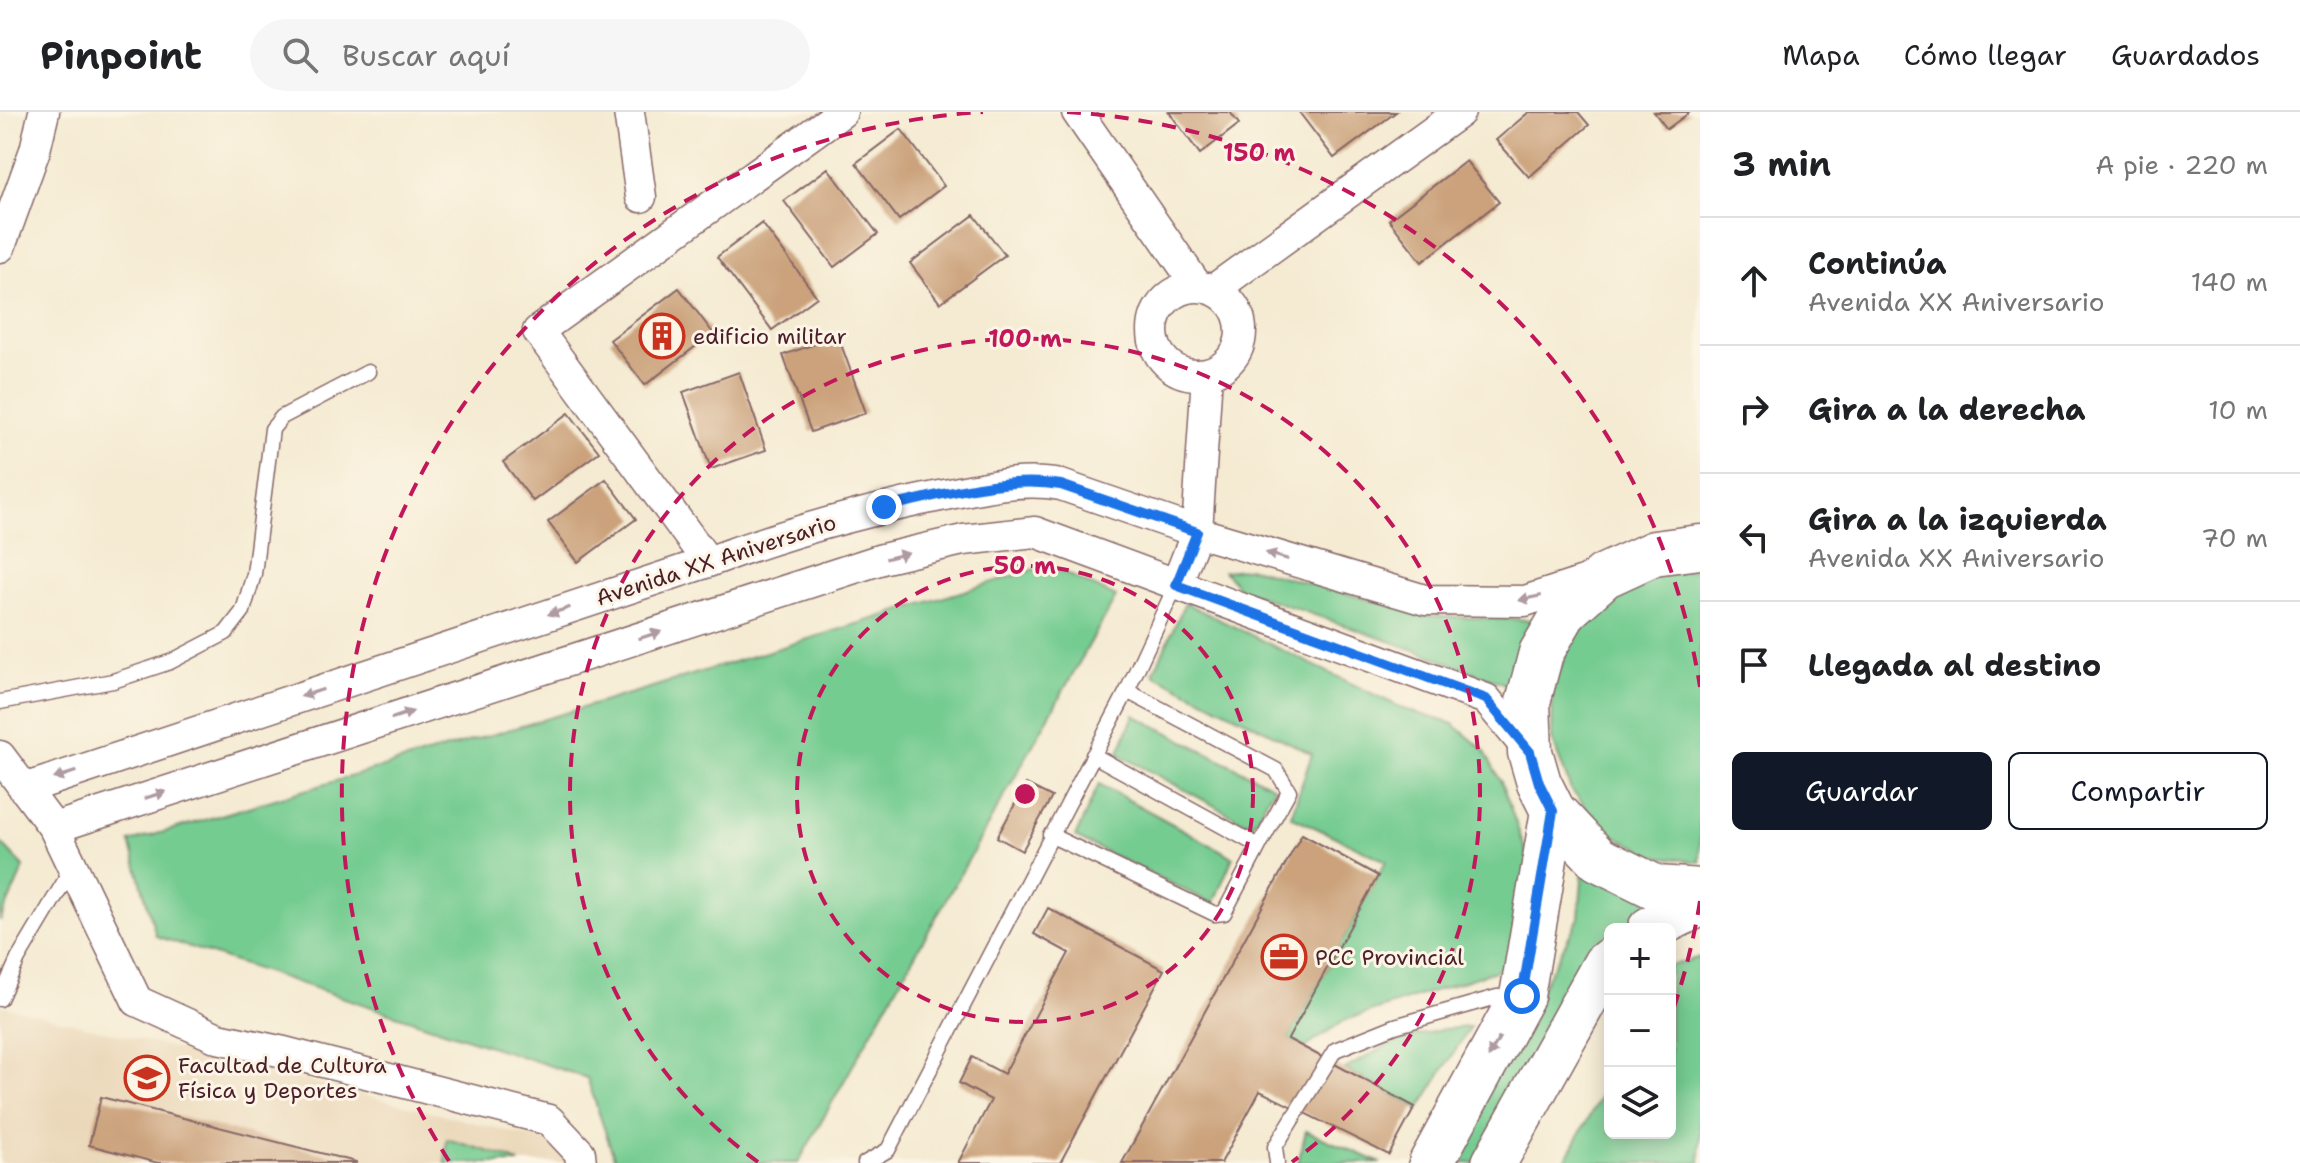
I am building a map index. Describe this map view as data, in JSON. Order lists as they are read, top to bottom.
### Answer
{
  "streets": {
    "main road": ["Avenida XX Aniversario"]
  },
  "places": {
    "building": ["edificio militar"],
    "office": ["PCC Provincial"],
    "school or university": ["Facultad de Cultura Física y Deportes"]
  },
  "page": {
    "header": "Pinpoint",
    "search": "Buscar aquí",
    "nav": ["Mapa", "Cómo llegar", "Guardados"],
    "heading": ["3 min", "A pie · 220 m"],
    "list": [
      ["Continúa", "Avenida XX Aniversario", "140 m"],
      ["Gira a la derecha", "10 m"],
      ["Gira a la izquierda", "Avenida XX Aniversario", "70 m"],
      "Llegada al destino"
    ],
    "buttons": ["Guardar", "Compartir"],
    "map_buttons": ["+", "−"]
  },
  "rings": ["150 m", "100 m", "50 m"]
}
